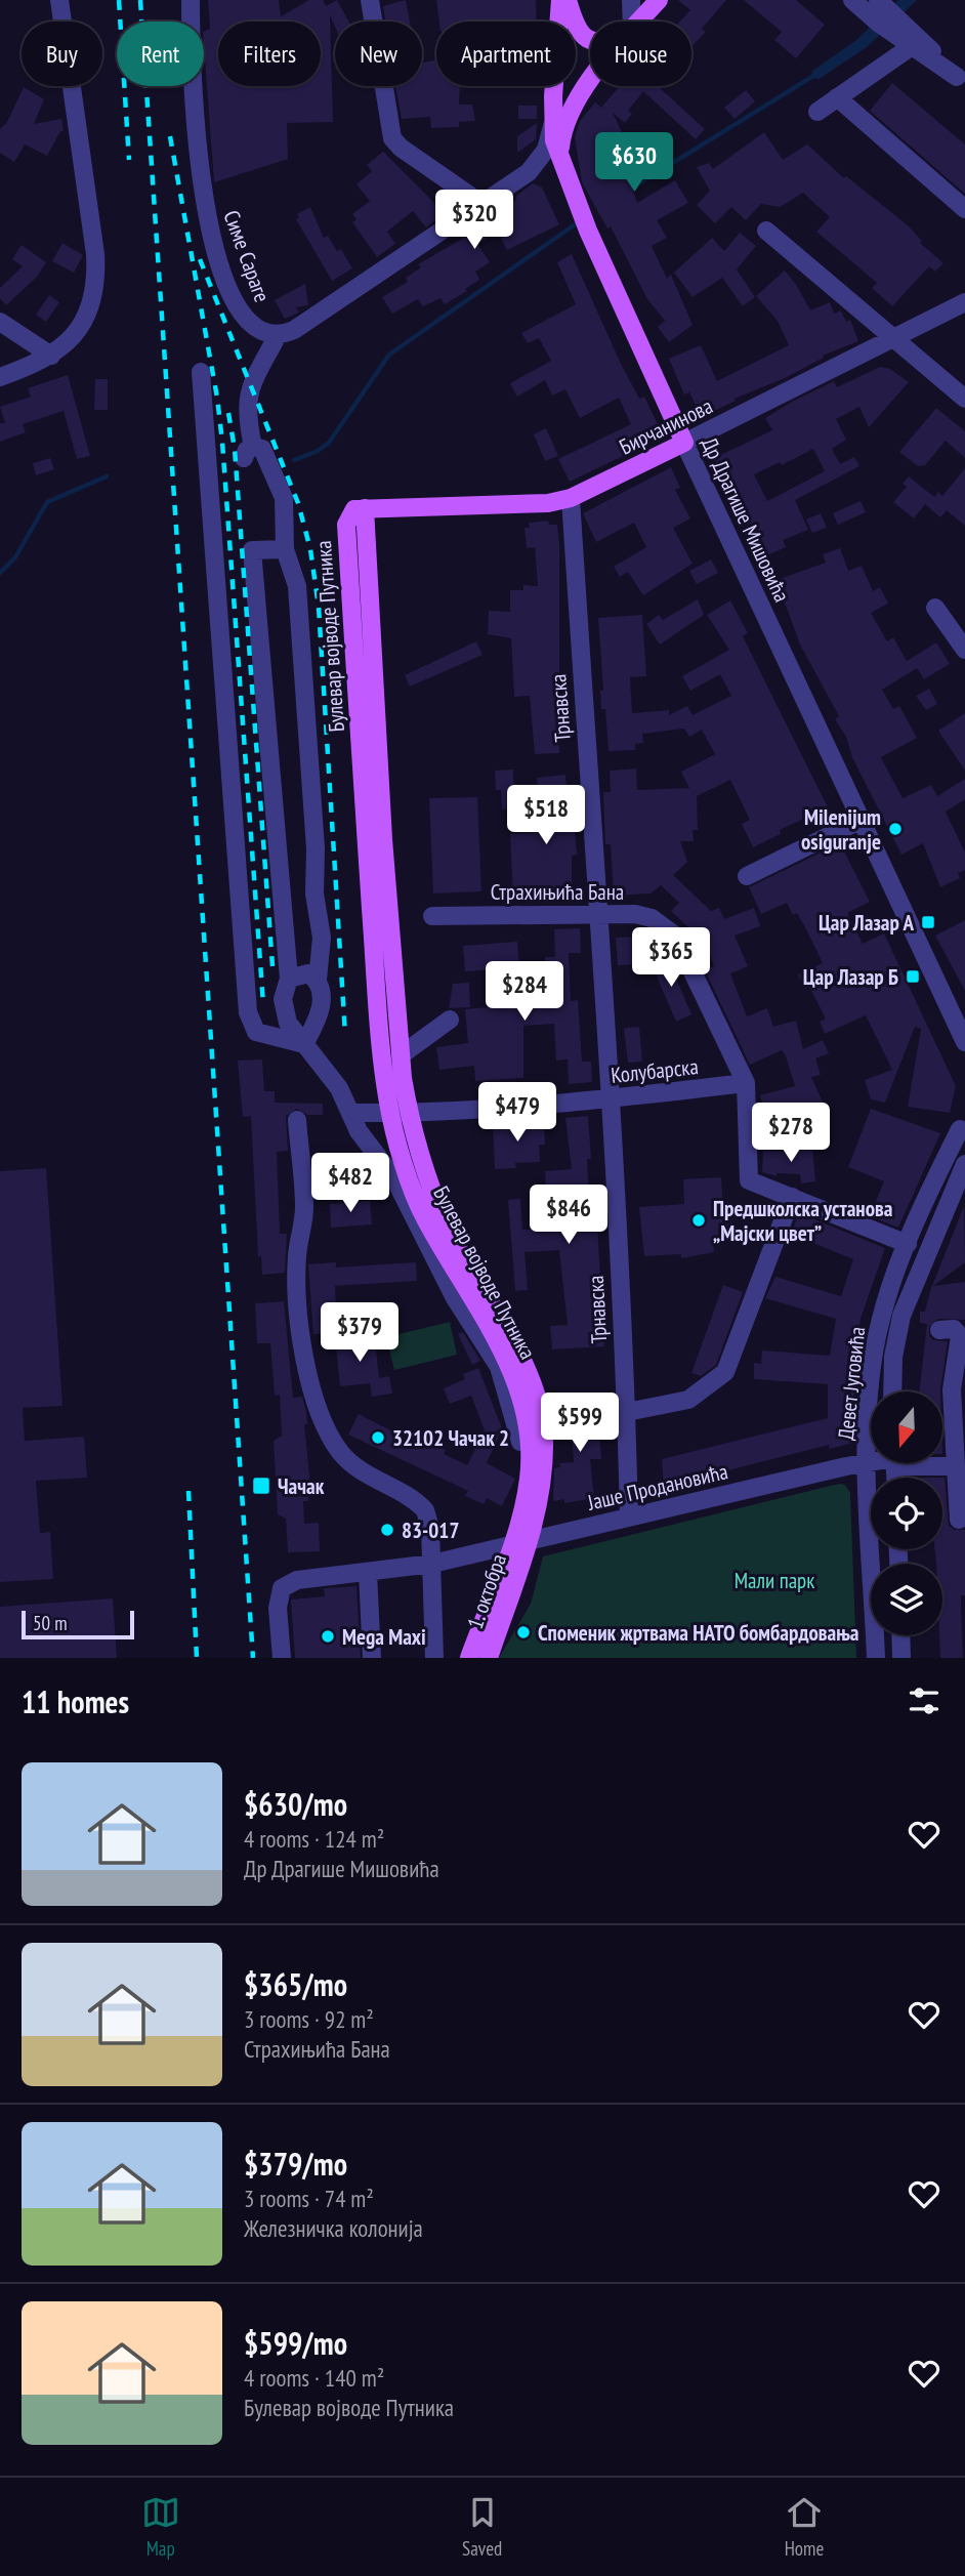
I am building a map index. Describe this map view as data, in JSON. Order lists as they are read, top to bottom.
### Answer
{
  "streets": {
    "main road": [
      "Бирчанинова",
      "Др Драгише Мишовића",
      "Булевар војводе Путника",
      "1. октобра"
    ],
    "street": [
      "Симе Сараге",
      "Трнавска",
      "Страхињића Бана",
      "Колубарска",
      "Девет Југовића",
      "Јаше Продановића"
    ]
  },
  "crossings": [
    ["Бирчанинова", "Др Драгише Мишовића"],
    ["Бирчанинова", "Булевар војводе Путника"],
    ["Бирчанинова", "Трнавска"],
    ["Булевар војводе Путника", "Колубарска"],
    ["Булевар војводе Путника", "Јаше Продановића"],
    ["Булевар војводе Путника", "1. октобра"],
    ["Трнавска", "Страхињића Бана"],
    ["Трнавска", "Колубарска"],
    ["Трнавска", "Јаше Продановића"],
    ["Страхињића Бана", "Колубарска"],
    ["Страхињића Бана", "Девет Југовића"],
    ["Девет Југовића", "Јаше Продановића"],
    ["Јаше Продановића", "1. октобра"]
  ],
  "parks": ["Мали парк"],
  "places": {
    "other": [
      "Milenijum osiguranje",
      "Предшколска установа „Мајски цвет”",
      "32102 Чачак 2",
      "83-017",
      "Споменик жртвама НАТО бомбардовања",
      "Mega Maxi"
    ],
    "transit": ["Цар Лазар А", "Цар Лазар Б", "Чачак"]
  },
  "scale_bar": "50 m",
  "north": "bottom",
  "page": {
    "chip": [
      "Buy",
      "Rent",
      "Filters",
      "New",
      "Apartment",
      "House"
    ],
    "price": [
      "$630",
      "$320",
      "$518",
      "$365",
      "$284",
      "$479",
      "$278",
      "$482",
      "$846",
      "$379",
      "$599"
    ],
    "scale": "50 m",
    "heading": "11 homes",
    "list": [
      {
        "name": "$630/mo",
        "note": "4 rooms · 124 m² · Др Драгише Мишовића"
      },
      {
        "name": "$365/mo",
        "note": "3 rooms · 92 m² · Страхињића Бана"
      },
      {
        "name": "$379/mo",
        "note": "3 rooms · 74 m² · Железничка колонија"
      },
      {
        "name": "$599/mo",
        "note": "4 rooms · 140 m² · Булевар војводе Путника"
      }
    ],
    "tabs": ["Map", "Saved", "Home"]
  }
}
